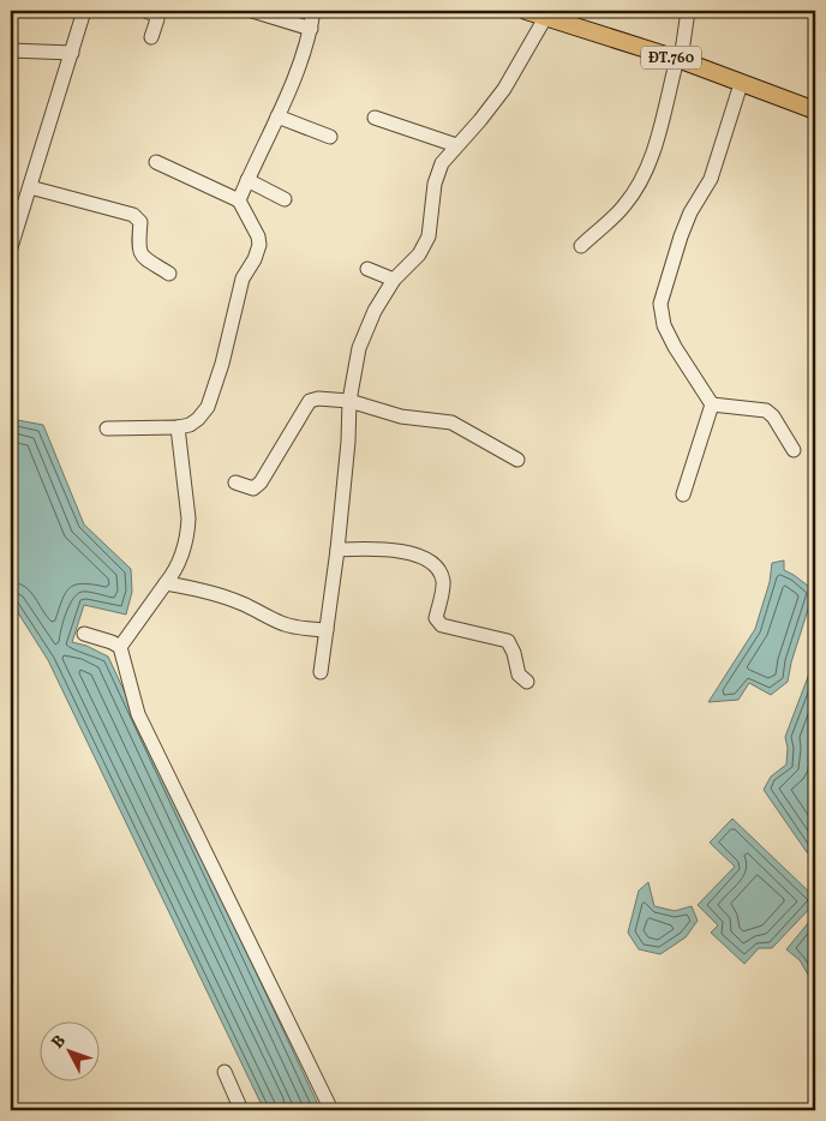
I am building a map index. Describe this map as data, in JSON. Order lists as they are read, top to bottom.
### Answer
{
  "streets": {
    "main road": ["ĐT.760"]
  },
  "north": "top left"
}
